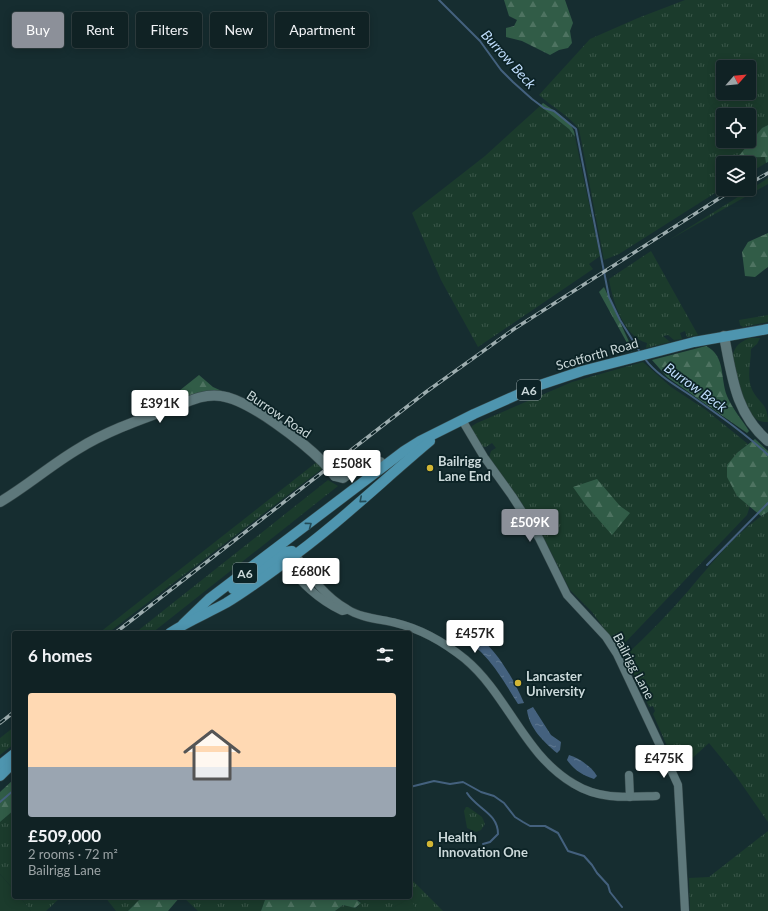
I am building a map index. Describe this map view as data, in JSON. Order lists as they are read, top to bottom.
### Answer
{
  "streets": {
    "main road": ["Scotforth Road", "A6"],
    "street": ["Burrow Road", "Bailrigg Lane"]
  },
  "crossings": [
    ["Scotforth Road", "Burrow Road"],
    ["Scotforth Road", "Bailrigg Lane"]
  ],
  "water": ["Burrow Beck"],
  "places": ["Bailrigg Lane End", "Lancaster University", "Health Innovation One"],
  "north": "top right",
  "page": {
    "chip": [
      "Buy",
      "Rent",
      "Filters",
      "New",
      "Apartment"
    ],
    "price": [
      "£391K",
      "£508K",
      "£509K",
      "£680K",
      "£457K",
      "£475K"
    ],
    "heading": "6 homes",
    "list": [
      {
        "name": "£509,000",
        "note": "2 rooms · 72 m² · Bailrigg Lane"
      }
    ]
  }
}
